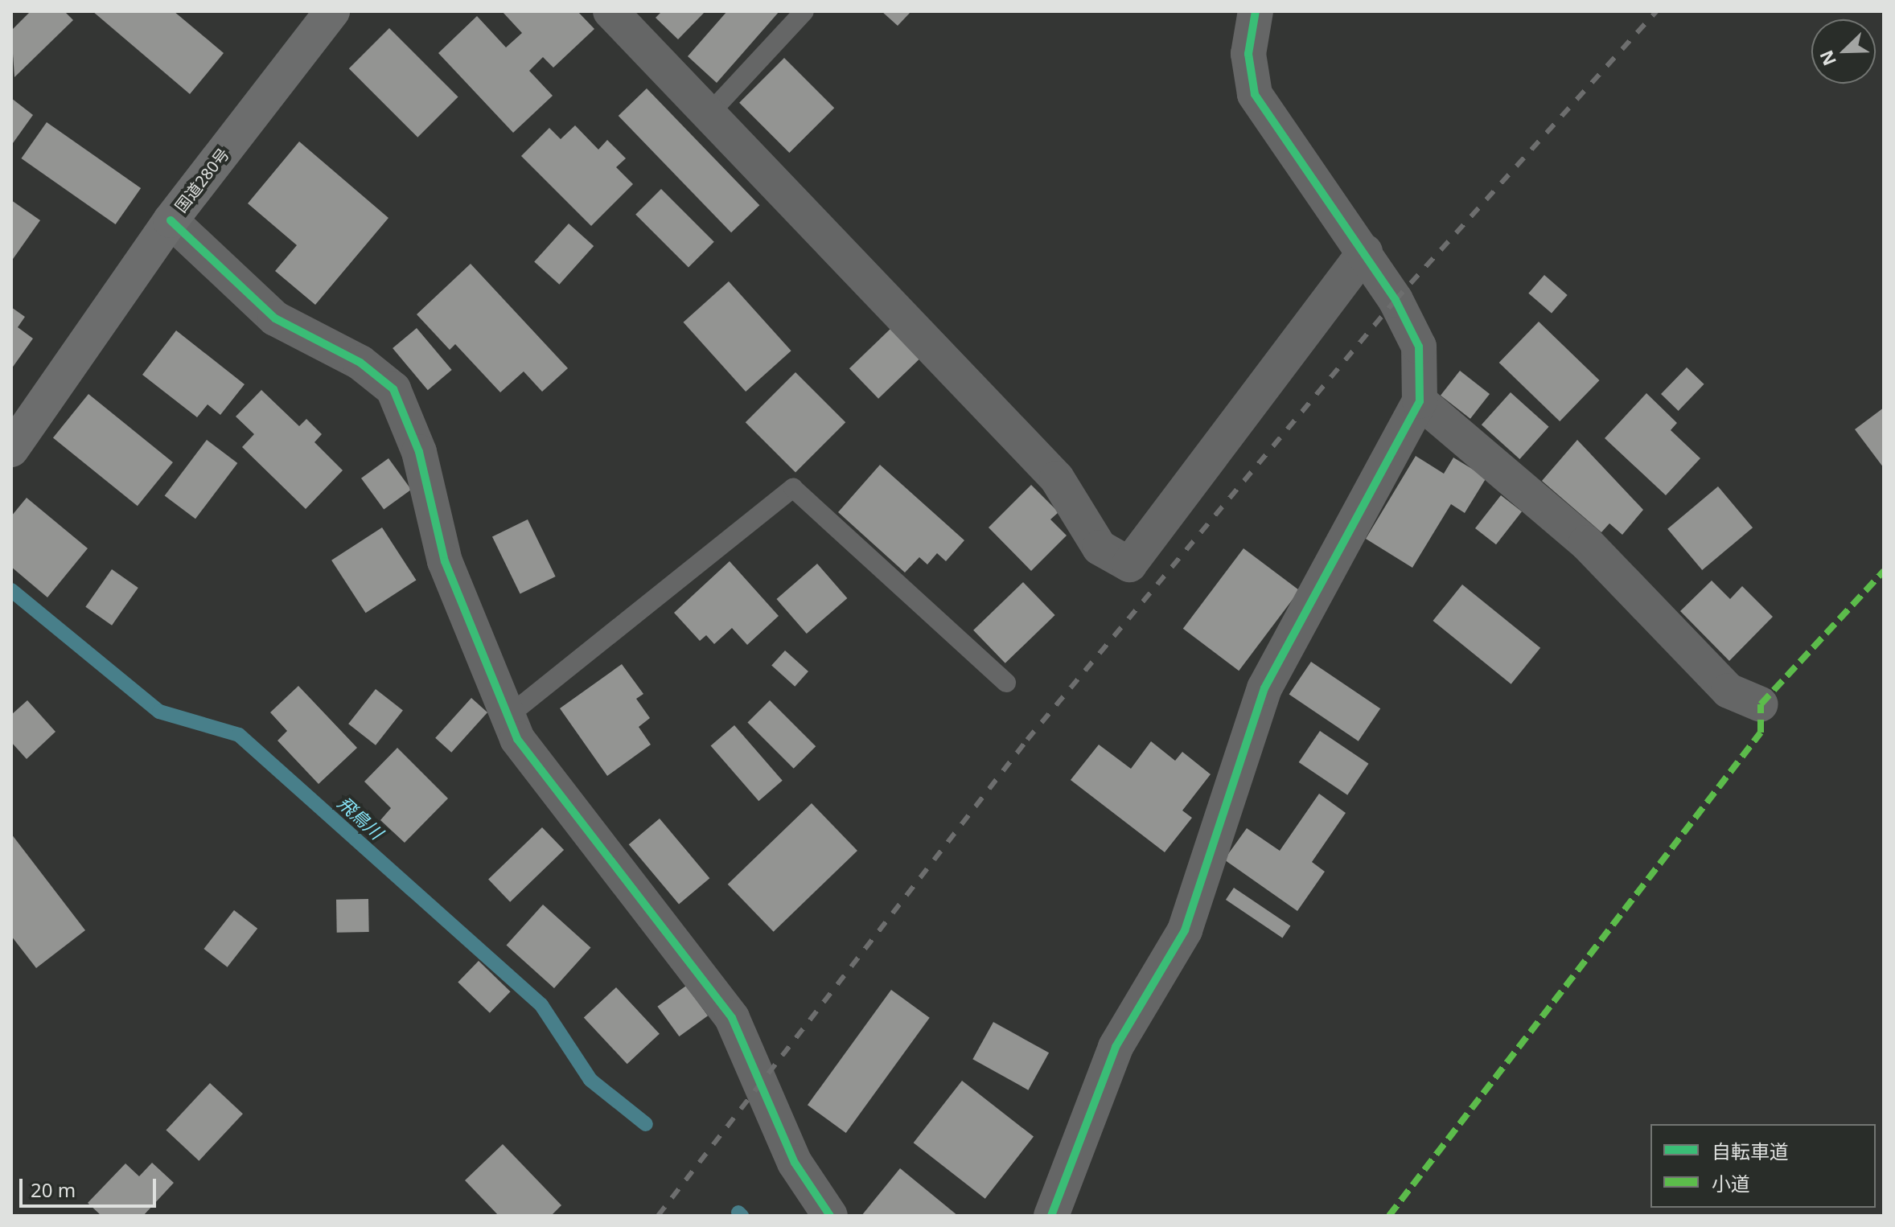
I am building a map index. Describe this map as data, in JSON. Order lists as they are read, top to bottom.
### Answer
{
  "streets": {
    "highway": ["国道280号"]
  },
  "water": ["飛鳥川"],
  "legend": ["自転車道", "小道"],
  "scale_bar": "20 m",
  "north": "bottom left"
}
